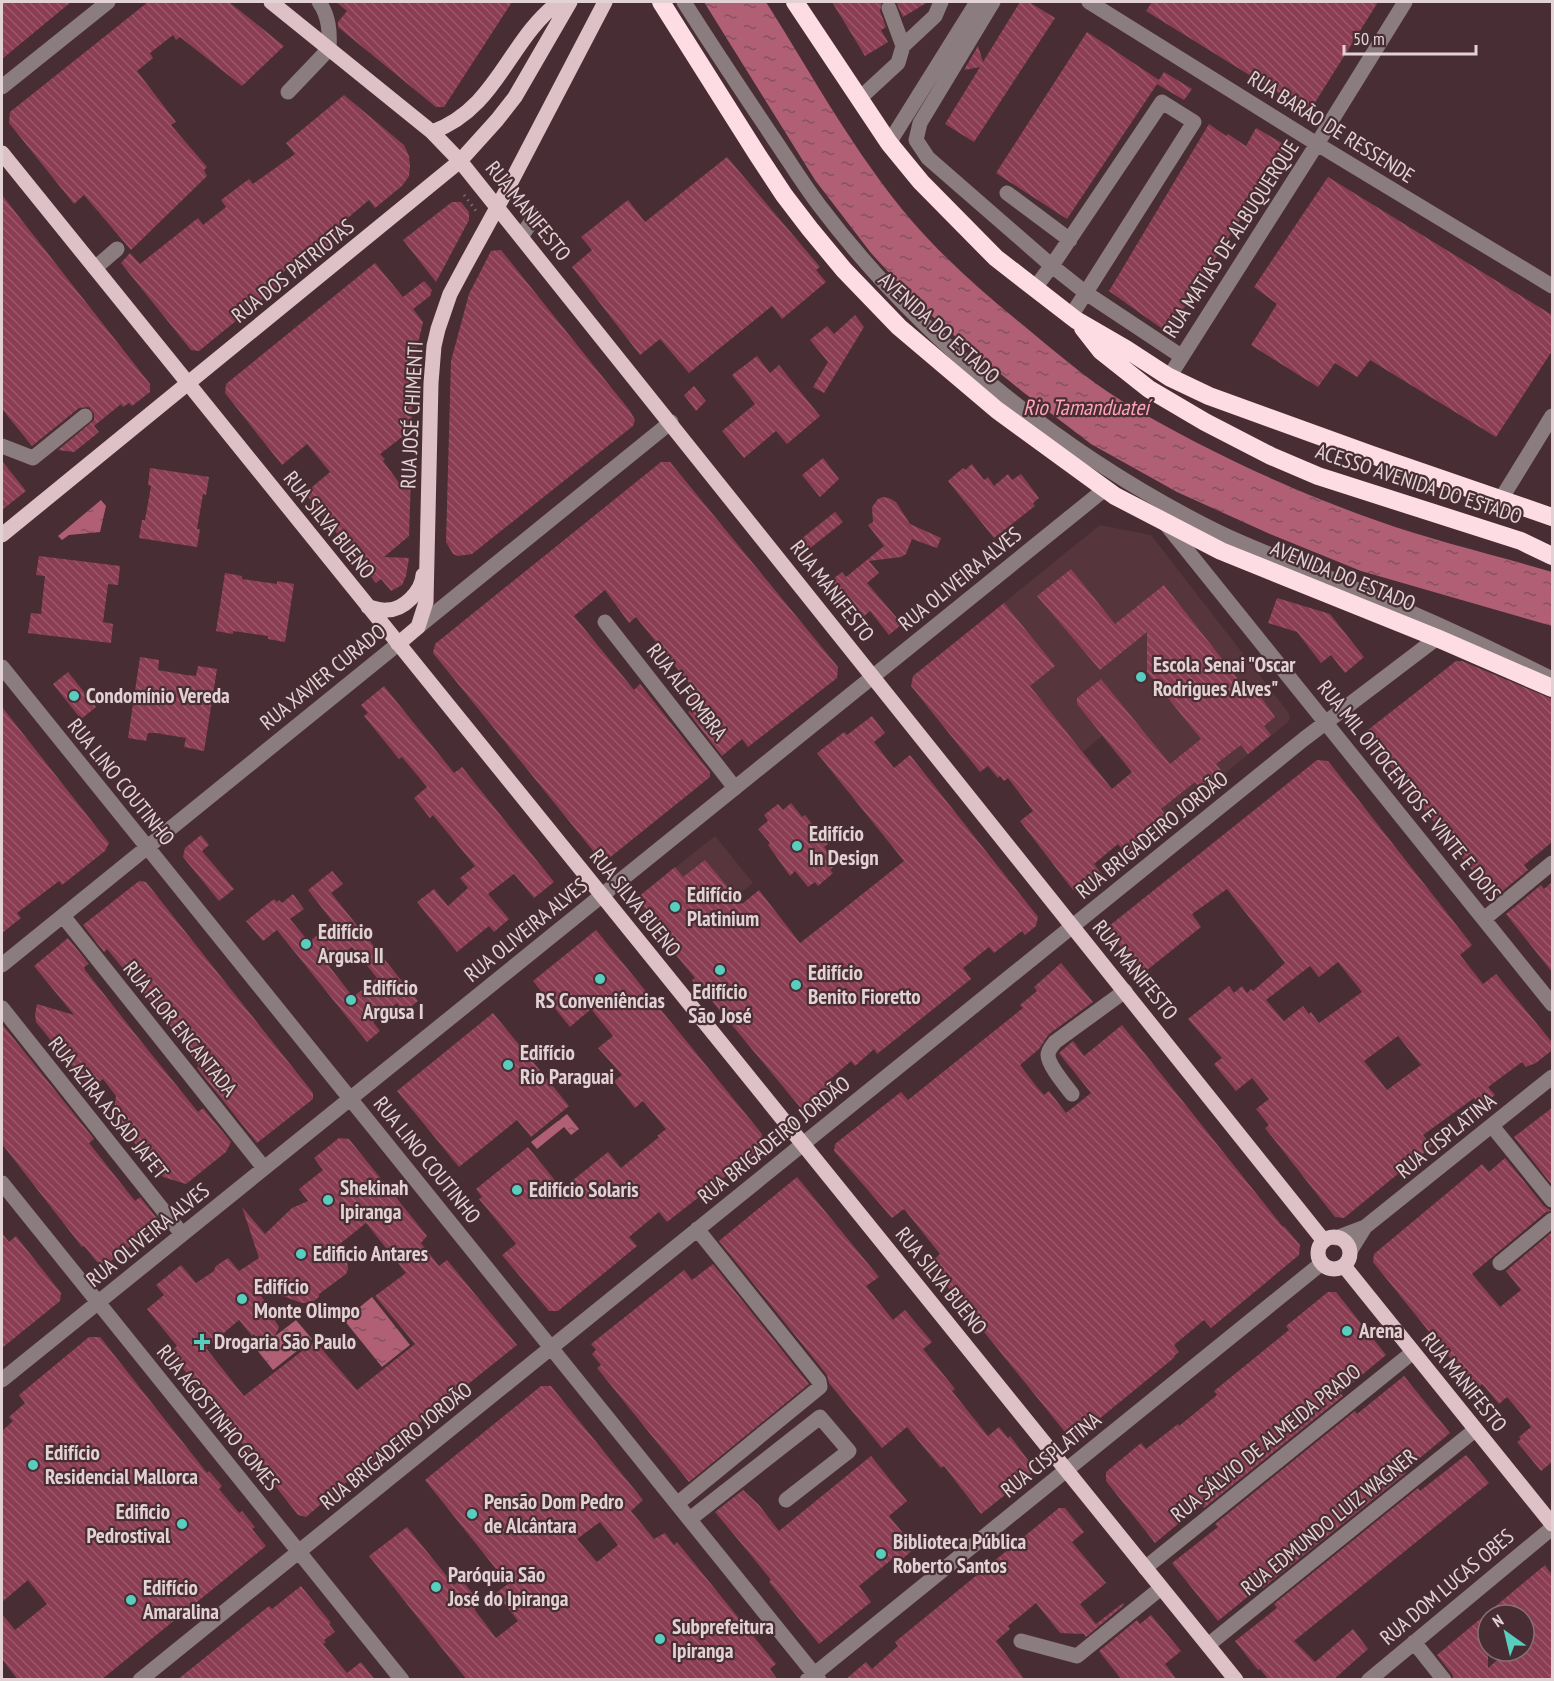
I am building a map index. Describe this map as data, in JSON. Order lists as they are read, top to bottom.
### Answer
{
  "streets": {
    "highway": ["AVENIDA DO ESTADO", "ACESSO AVENIDA DO ESTADO"],
    "main road": [
      "RUA MANIFESTO",
      "RUA DOS PATRIOTAS",
      "RUA JOSÉ CHIMENTI",
      "RUA SILVA BUENO",
      "RUA XAVIER CURADO"
    ],
    "street": [
      "RUA BARÃO DE RESSENDE",
      "RUA MATIAS DE ALBUQUERQUE",
      "RUA OLIVEIRA ALVES",
      "RUA ALFOMBRA",
      "RUA LINO COUTINHO",
      "RUA MIL OITOCENTOS E VINTE E DOIS",
      "RUA BRIGADEIRO JORDÃO",
      "RUA FLOR ENCANTADA",
      "RUA AZIRA ASSAD JAFET",
      "RUA CISPLATINA",
      "RUA AGOSTINHO GOMES",
      "RUA SÁLVIO DE ALMEIDA PRADO",
      "RUA EDMUNDO LUIZ WAGNER",
      "RUA DOM LUCAS OBES"
    ]
  },
  "crossings": [
    ["RUA BARÃO DE RESSENDE", "RUA MATIAS DE ALBUQUERQUE"],
    ["RUA MANIFESTO", "RUA DOS PATRIOTAS"],
    ["RUA MANIFESTO", "RUA JOSÉ CHIMENTI"],
    ["RUA MANIFESTO", "RUA OLIVEIRA ALVES"],
    ["RUA MANIFESTO", "RUA XAVIER CURADO"],
    ["RUA MANIFESTO", "RUA BRIGADEIRO JORDÃO"],
    ["RUA MANIFESTO", "RUA CISPLATINA"],
    ["RUA MANIFESTO", "RUA SÁLVIO DE ALMEIDA PRADO"],
    ["RUA MANIFESTO", "RUA EDMUNDO LUIZ WAGNER"],
    ["RUA MANIFESTO", "RUA DOM LUCAS OBES"],
    ["RUA DOS PATRIOTAS", "RUA SILVA BUENO"],
    ["AVENIDA DO ESTADO", "RUA OLIVEIRA ALVES"],
    ["AVENIDA DO ESTADO", "RUA MIL OITOCENTOS E VINTE E DOIS"],
    ["AVENIDA DO ESTADO", "RUA BRIGADEIRO JORDÃO"],
    ["RUA JOSÉ CHIMENTI", "RUA SILVA BUENO"],
    ["RUA JOSÉ CHIMENTI", "RUA XAVIER CURADO"],
    ["RUA SILVA BUENO", "RUA OLIVEIRA ALVES"],
    ["RUA SILVA BUENO", "RUA XAVIER CURADO"],
    ["RUA SILVA BUENO", "RUA BRIGADEIRO JORDÃO"],
    ["RUA SILVA BUENO", "RUA CISPLATINA"],
    ["RUA SILVA BUENO", "RUA SÁLVIO DE ALMEIDA PRADO"],
    ["RUA SILVA BUENO", "RUA EDMUNDO LUIZ WAGNER"],
    ["RUA OLIVEIRA ALVES", "RUA ALFOMBRA"],
    ["RUA OLIVEIRA ALVES", "RUA LINO COUTINHO"],
    ["RUA OLIVEIRA ALVES", "RUA FLOR ENCANTADA"],
    ["RUA OLIVEIRA ALVES", "RUA AZIRA ASSAD JAFET"],
    ["RUA OLIVEIRA ALVES", "RUA AGOSTINHO GOMES"],
    ["RUA XAVIER CURADO", "RUA LINO COUTINHO"],
    ["RUA XAVIER CURADO", "RUA FLOR ENCANTADA"],
    ["RUA LINO COUTINHO", "RUA BRIGADEIRO JORDÃO"],
    ["RUA LINO COUTINHO", "RUA CISPLATINA"],
    ["RUA MIL OITOCENTOS E VINTE E DOIS", "RUA BRIGADEIRO JORDÃO"],
    ["RUA BRIGADEIRO JORDÃO", "RUA AGOSTINHO GOMES"]
  ],
  "water": ["Rio Tamanduateí"],
  "places": {
    "other": [
      "Escola Senai \"Oscar Rodrigues Alves\"",
      "Condomínio Vereda",
      "Edifício In Design",
      "Edifício Platinium",
      "Edifício Argusa II",
      "Edifício São José",
      "RS Conveniências",
      "Edifício Benito Fioretto",
      "Edifício Argusa I",
      "Edifício Rio Paraguai",
      "Edifício Solaris",
      "Shekinah Ipiranga",
      "Edificio Antares",
      "Edifício Monte Olimpo",
      "Arena",
      "Edifício Residencial Mallorca",
      "Pensão Dom Pedro de Alcântara",
      "Edificio Pedrostival",
      "Biblioteca Pública Roberto Santos",
      "Paróquia São José do Ipiranga",
      "Edifício Amaralina",
      "Subprefeitura Ipiranga"
    ],
    "health": ["Drogaria São Paulo"]
  },
  "scale_bar": "50 m",
  "north": "top left"
}
